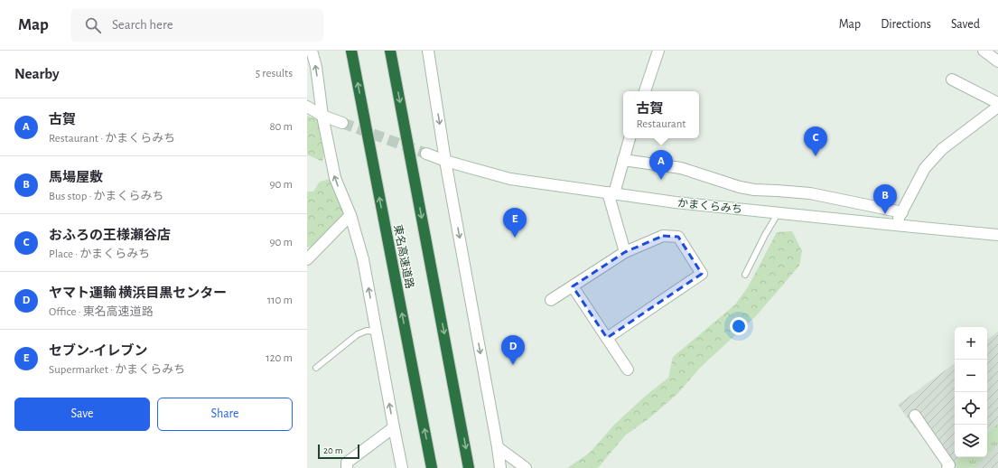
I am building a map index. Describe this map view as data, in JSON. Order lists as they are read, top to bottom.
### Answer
{
  "streets": {
    "highway": ["東名高速道路"],
    "street": ["かまくらみち"]
  },
  "scale_bar": "20 m",
  "page": {
    "header": "Map",
    "search": "Search here",
    "nav": ["Map", "Directions", "Saved"],
    "heading": ["Nearby", "5 results"],
    "popup": ["古賀", "Restaurant"],
    "list": [
      {
        "mark": "A",
        "name": "古賀",
        "note": "Restaurant · かまくらみち",
        "value": "80 m"
      },
      {
        "mark": "B",
        "name": "馬場屋敷",
        "note": "Bus stop · かまくらみち",
        "value": "90 m"
      },
      {
        "mark": "C",
        "name": "おふろの王様瀬谷店",
        "note": "Place · かまくらみち",
        "value": "90 m"
      },
      {
        "mark": "D",
        "name": "ヤマト運輸 横浜目黒センター",
        "note": "Office · 東名高速道路",
        "value": "110 m"
      },
      {
        "mark": "E",
        "name": "セブン-イレブン",
        "note": "Supermarket · かまくらみち",
        "value": "120 m"
      }
    ],
    "pins": [
      "C",
      "A",
      "B",
      "E",
      "D"
    ],
    "map_buttons": ["+", "−"],
    "buttons": ["Save", "Share"],
    "scale": "20 m"
  }
}
